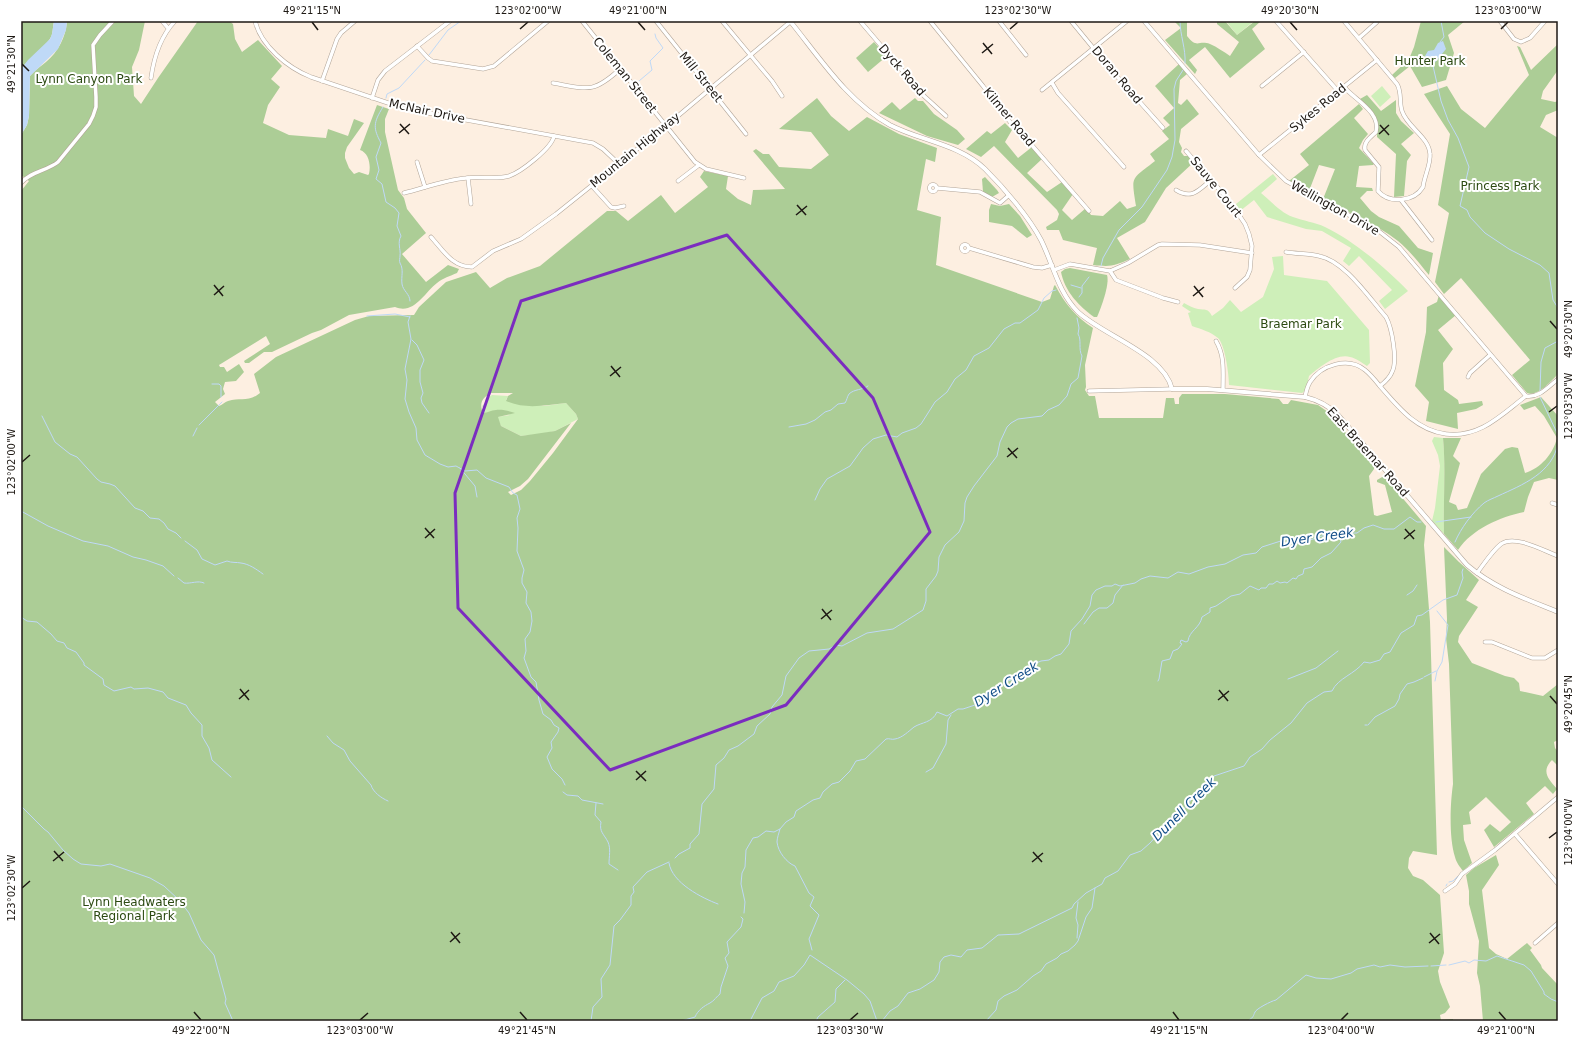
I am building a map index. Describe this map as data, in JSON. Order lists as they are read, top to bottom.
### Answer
{
  "streets": {
    "street": [
      "Dyck Road",
      "Coleman Street",
      "Doran Road",
      "Mill Street",
      "Sykes Road",
      "McNair Drive",
      "Kilmer Road",
      "Mountain Highway",
      "Sauve Court",
      "Wellington Drive",
      "East Braemar Road"
    ]
  },
  "crossings": [
    ["Coleman Street", "Mountain Highway"],
    ["Mill Street", "Mountain Highway"],
    ["Sykes Road", "Wellington Drive"],
    ["McNair Drive", "Mountain Highway"]
  ],
  "water": ["Dyer Creek", "Dunell Creek"],
  "parks": [
    "Hunter Park",
    "Lynn Canyon Park",
    "Princess Park",
    "Braemar Park",
    "Lynn Headwaters Regional Park"
  ],
  "coordinates": [
    "49°21'15\"N",
    "123°02'00\"W",
    "49°21'00\"N",
    "123°02'30\"W",
    "49°20'30\"N",
    "123°03'00\"W",
    "49°21'30\"N",
    "123°03'30\"W",
    "49°20'45\"N",
    "123°04'00\"W",
    "49°22'00\"N",
    "49°21'45\"N"
  ]
}
